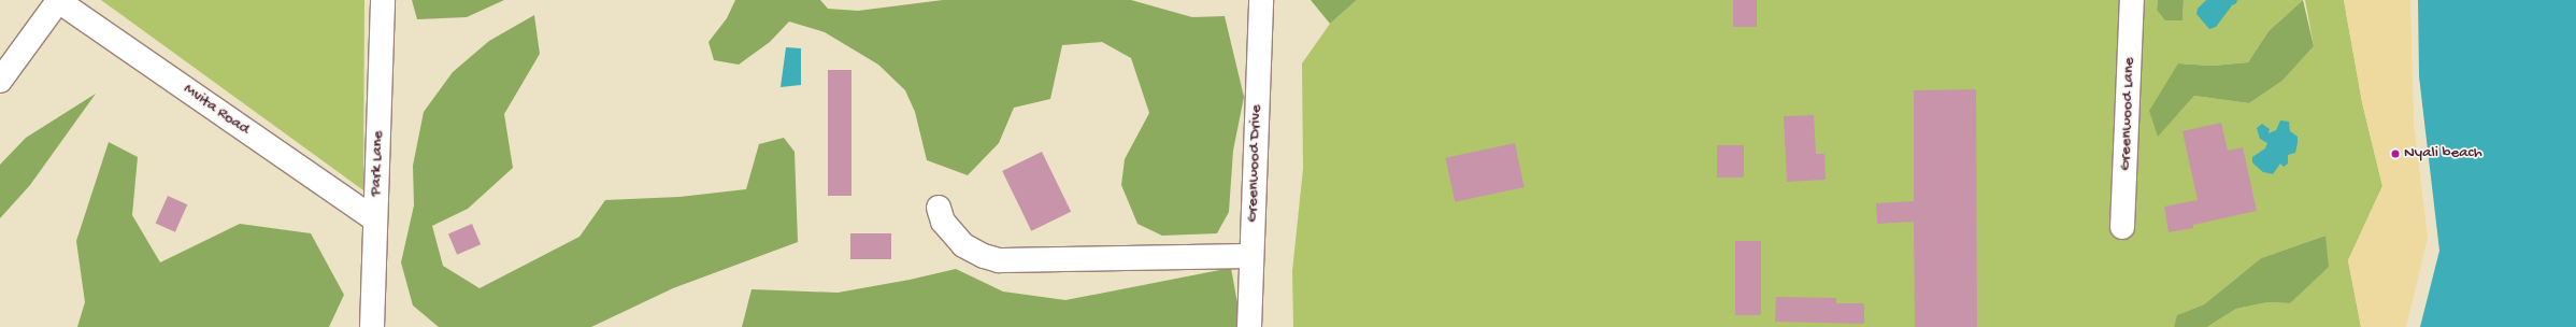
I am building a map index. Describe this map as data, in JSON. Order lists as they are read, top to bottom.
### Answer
{
  "streets": {
    "street": [
      "Mvita Road",
      "Greenwood Lane",
      "Park Lane",
      "Greenwood Drive"
    ]
  },
  "crossings": [
    ["Mvita Road", "Park Lane"]
  ],
  "places": ["Nyali beach"]
}
